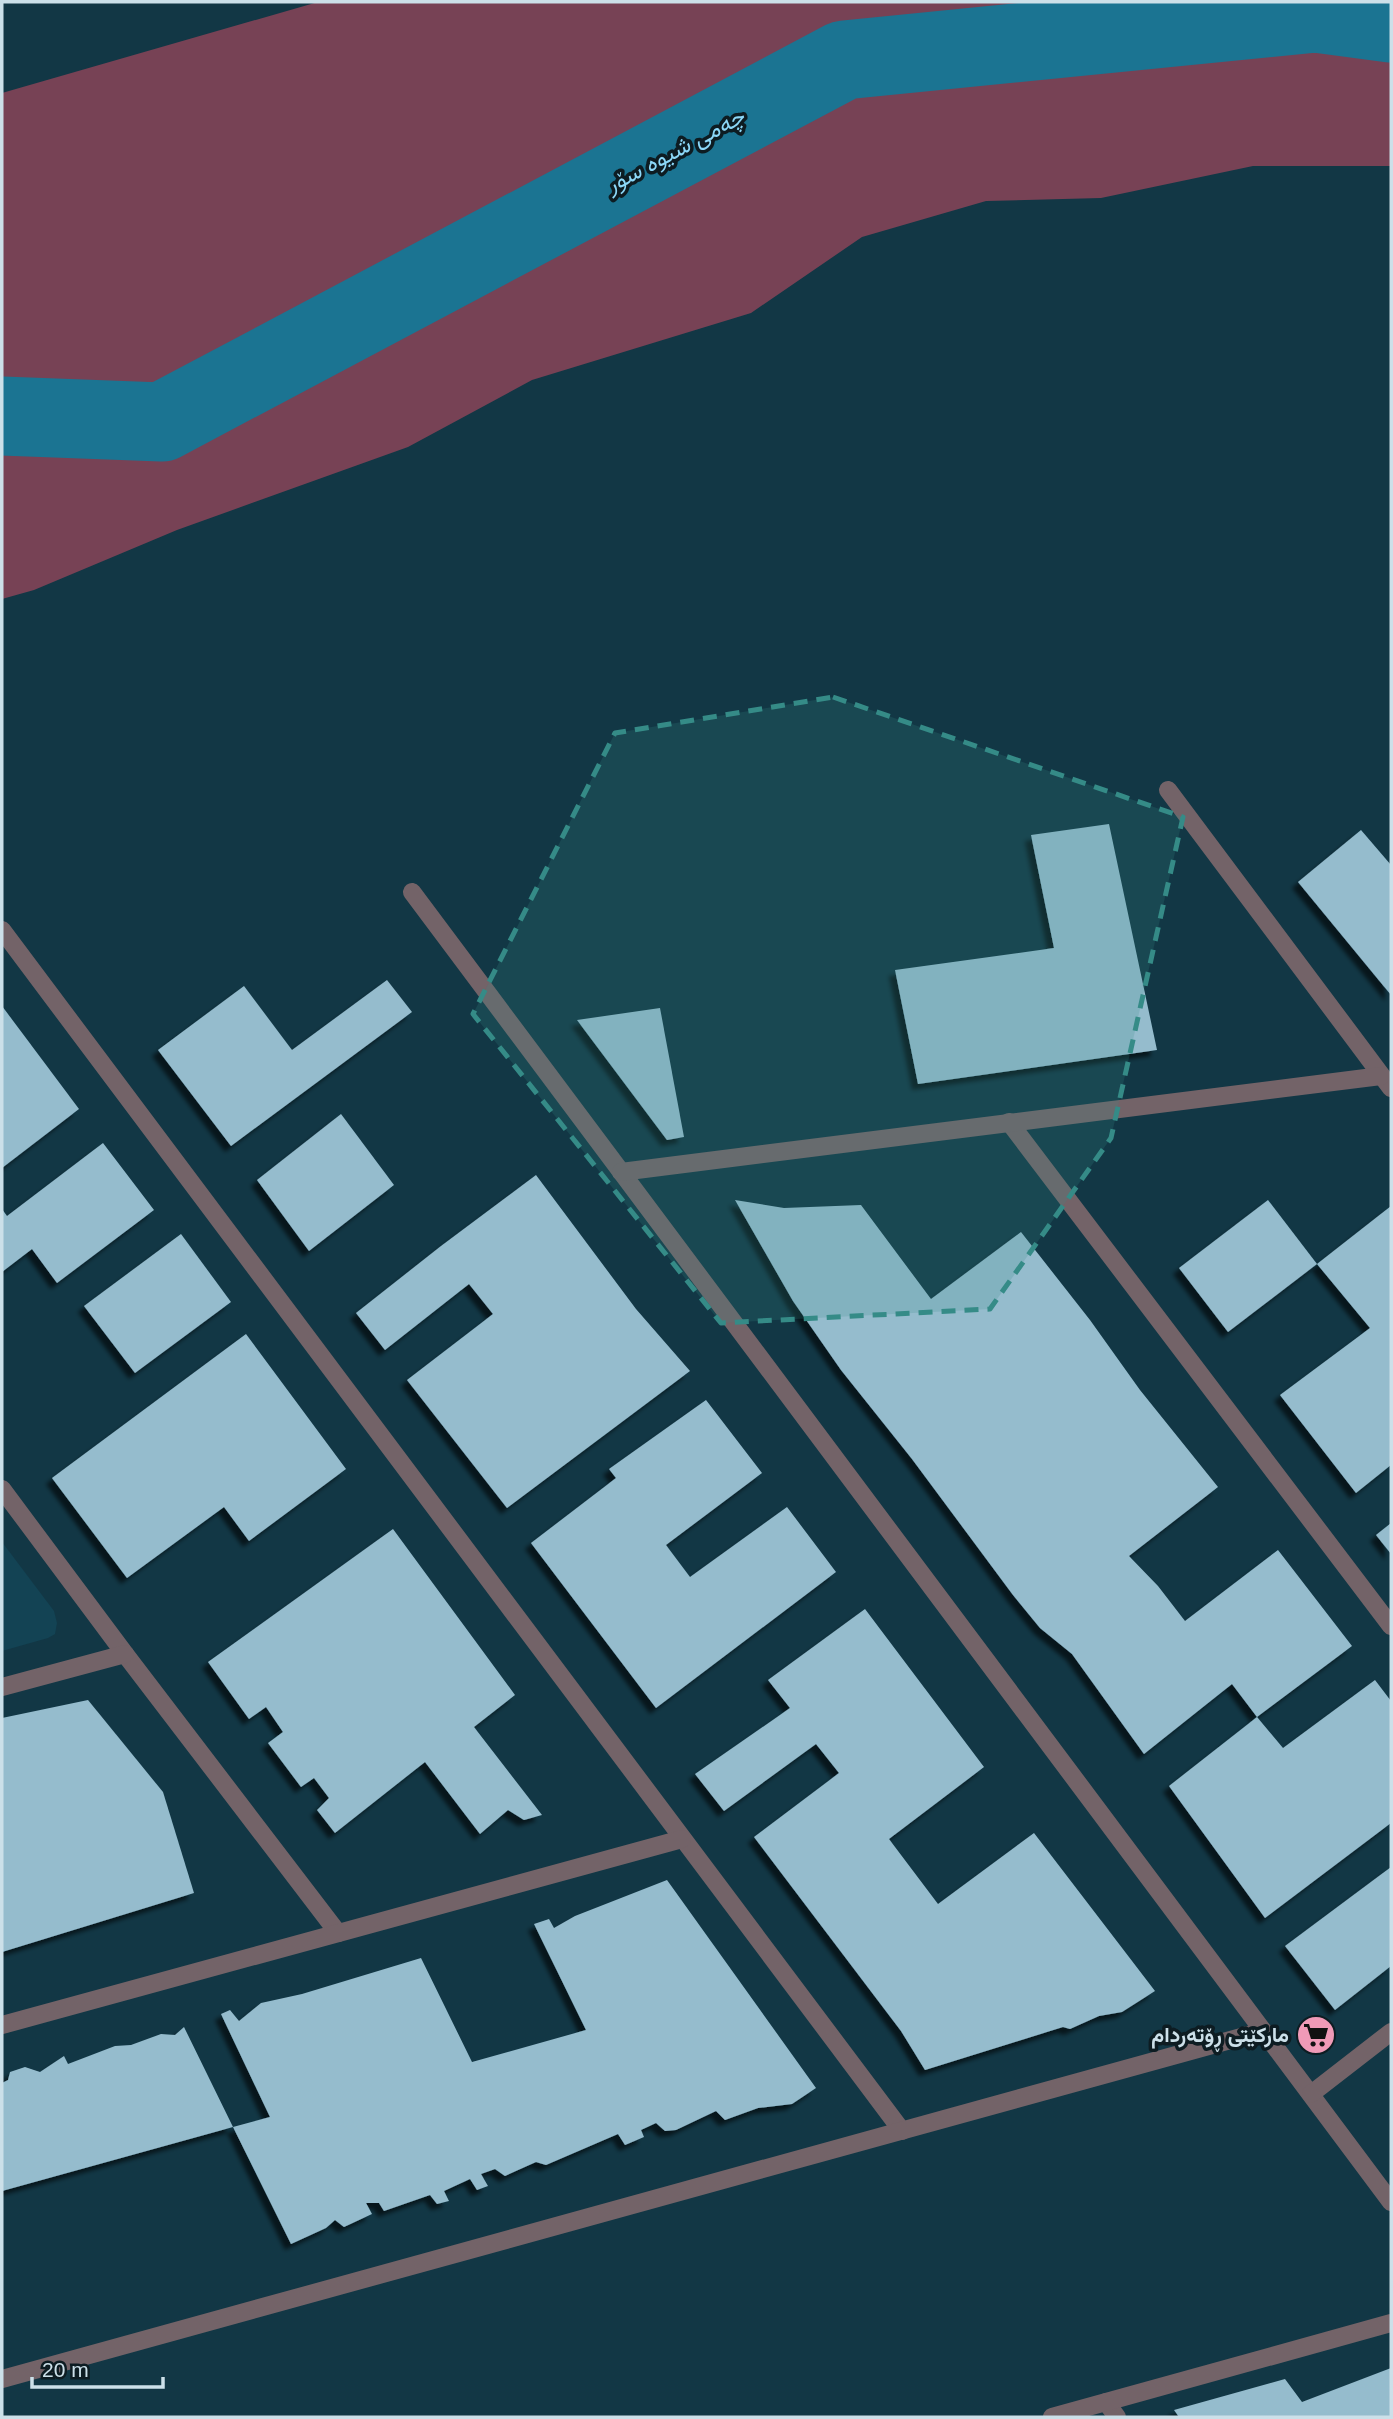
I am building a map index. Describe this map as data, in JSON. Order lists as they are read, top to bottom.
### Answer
{
  "water": ["چەمی شیوە سۆر"],
  "places": {
    "supermarket": ["مارکێتی ڕۆتەردام"]
  },
  "scale_bar": "20 m"
}
